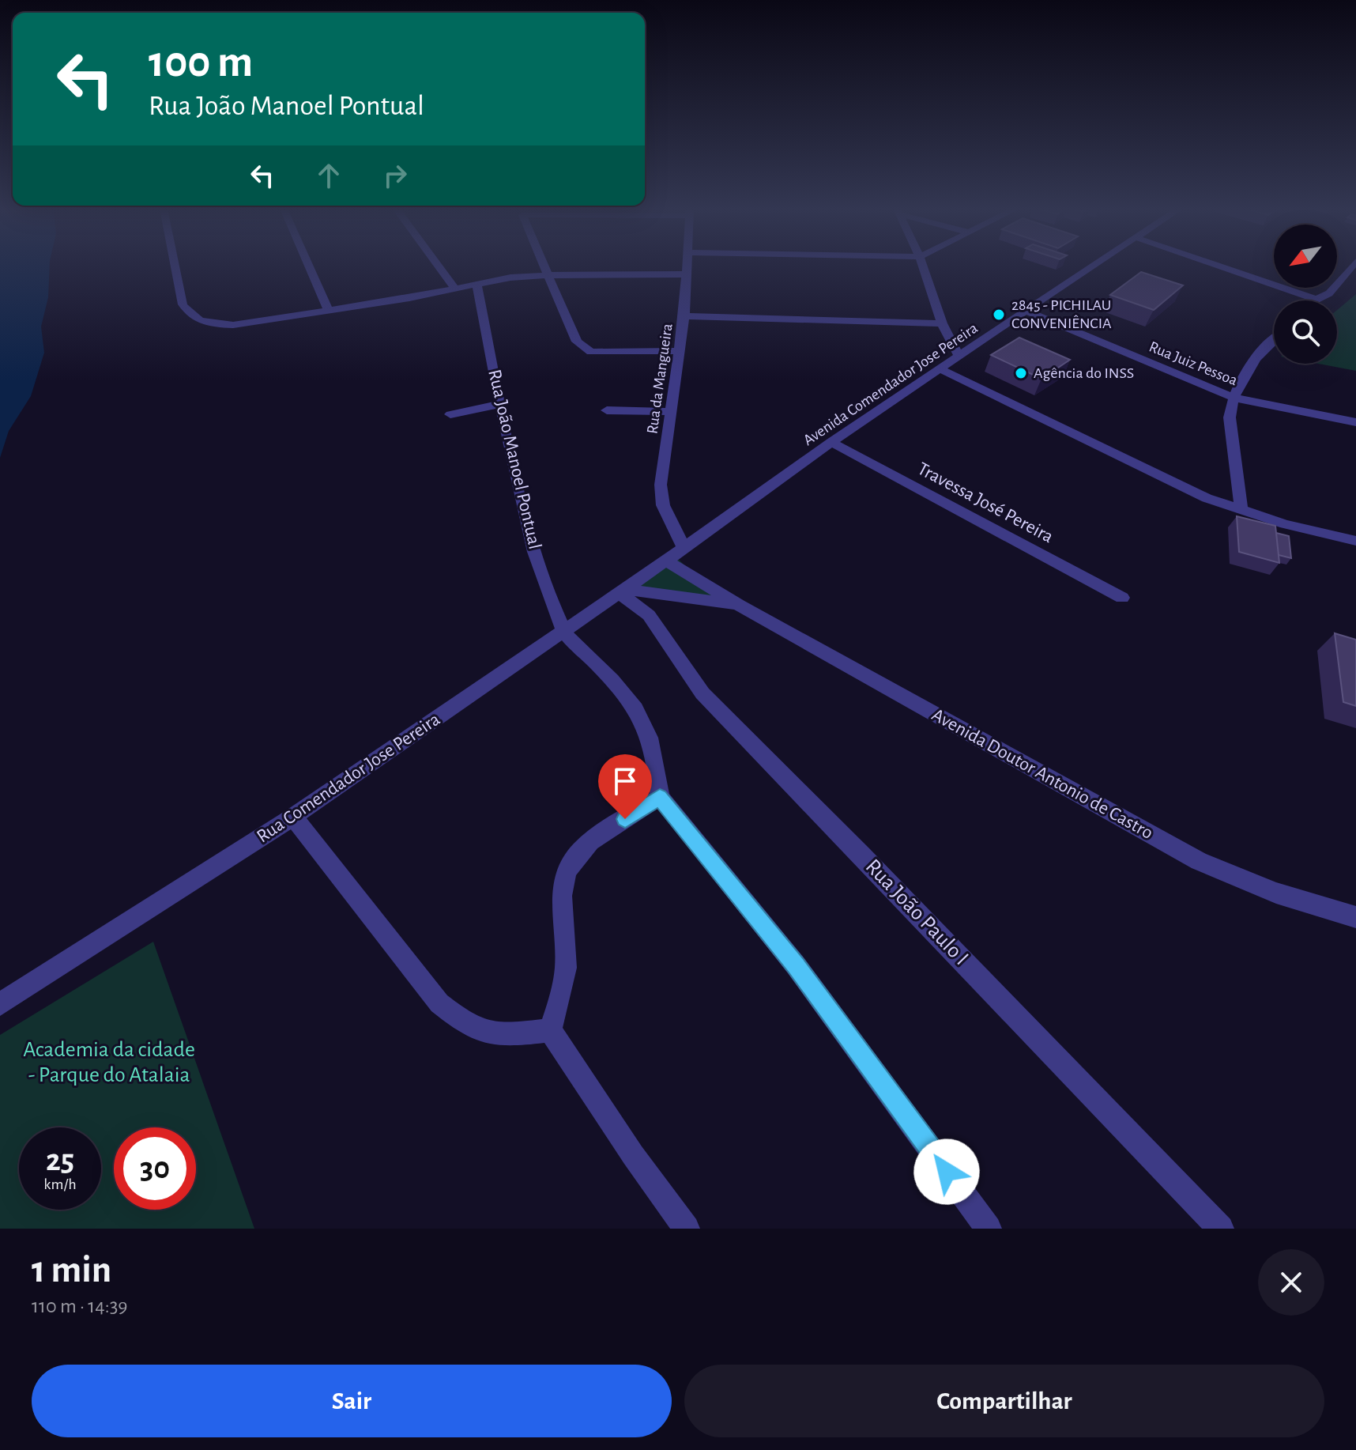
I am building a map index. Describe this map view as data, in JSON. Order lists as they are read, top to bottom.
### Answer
{
  "streets": {
    "street": [
      "Rua Juiz Pessoa",
      "Rua da Mangueira",
      "Avenida Comendador Jose Pereira",
      "Rua João Manoel Pontual",
      "Travessa José Pereira",
      "Avenida Doutor Antonio de Castro",
      "Rua Comendador Jose Pereira",
      "Rua João Paulo I"
    ]
  },
  "crossings": [
    ["Rua Juiz Pessoa", "Avenida Comendador Jose Pereira"],
    ["Rua da Mangueira", "Avenida Comendador Jose Pereira"],
    ["Rua da Mangueira", "Rua Comendador Jose Pereira"],
    ["Avenida Comendador Jose Pereira", "Travessa José Pereira"],
    ["Avenida Comendador Jose Pereira", "Rua Comendador Jose Pereira"],
    ["Rua João Manoel Pontual", "Rua Comendador Jose Pereira"],
    ["Avenida Doutor Antonio de Castro", "Rua Comendador Jose Pereira"],
    ["Avenida Doutor Antonio de Castro", "Rua João Paulo I"],
    ["Rua Comendador Jose Pereira", "Rua João Paulo I"]
  ],
  "parks": ["Academia da cidade - Parque do Atalaia"],
  "places": ["2845 - PICHILAU CONVENIÊNCIA", "Agência do INSS"],
  "north": "bottom left",
  "page": {
    "turn": ["100 m", "Rua João Manoel Pontual"],
    "speed": "25 km/h",
    "limit": "30",
    "heading": ["1 min", "110 m · 14:39"],
    "buttons": ["Sair", "Compartilhar"]
  }
}
